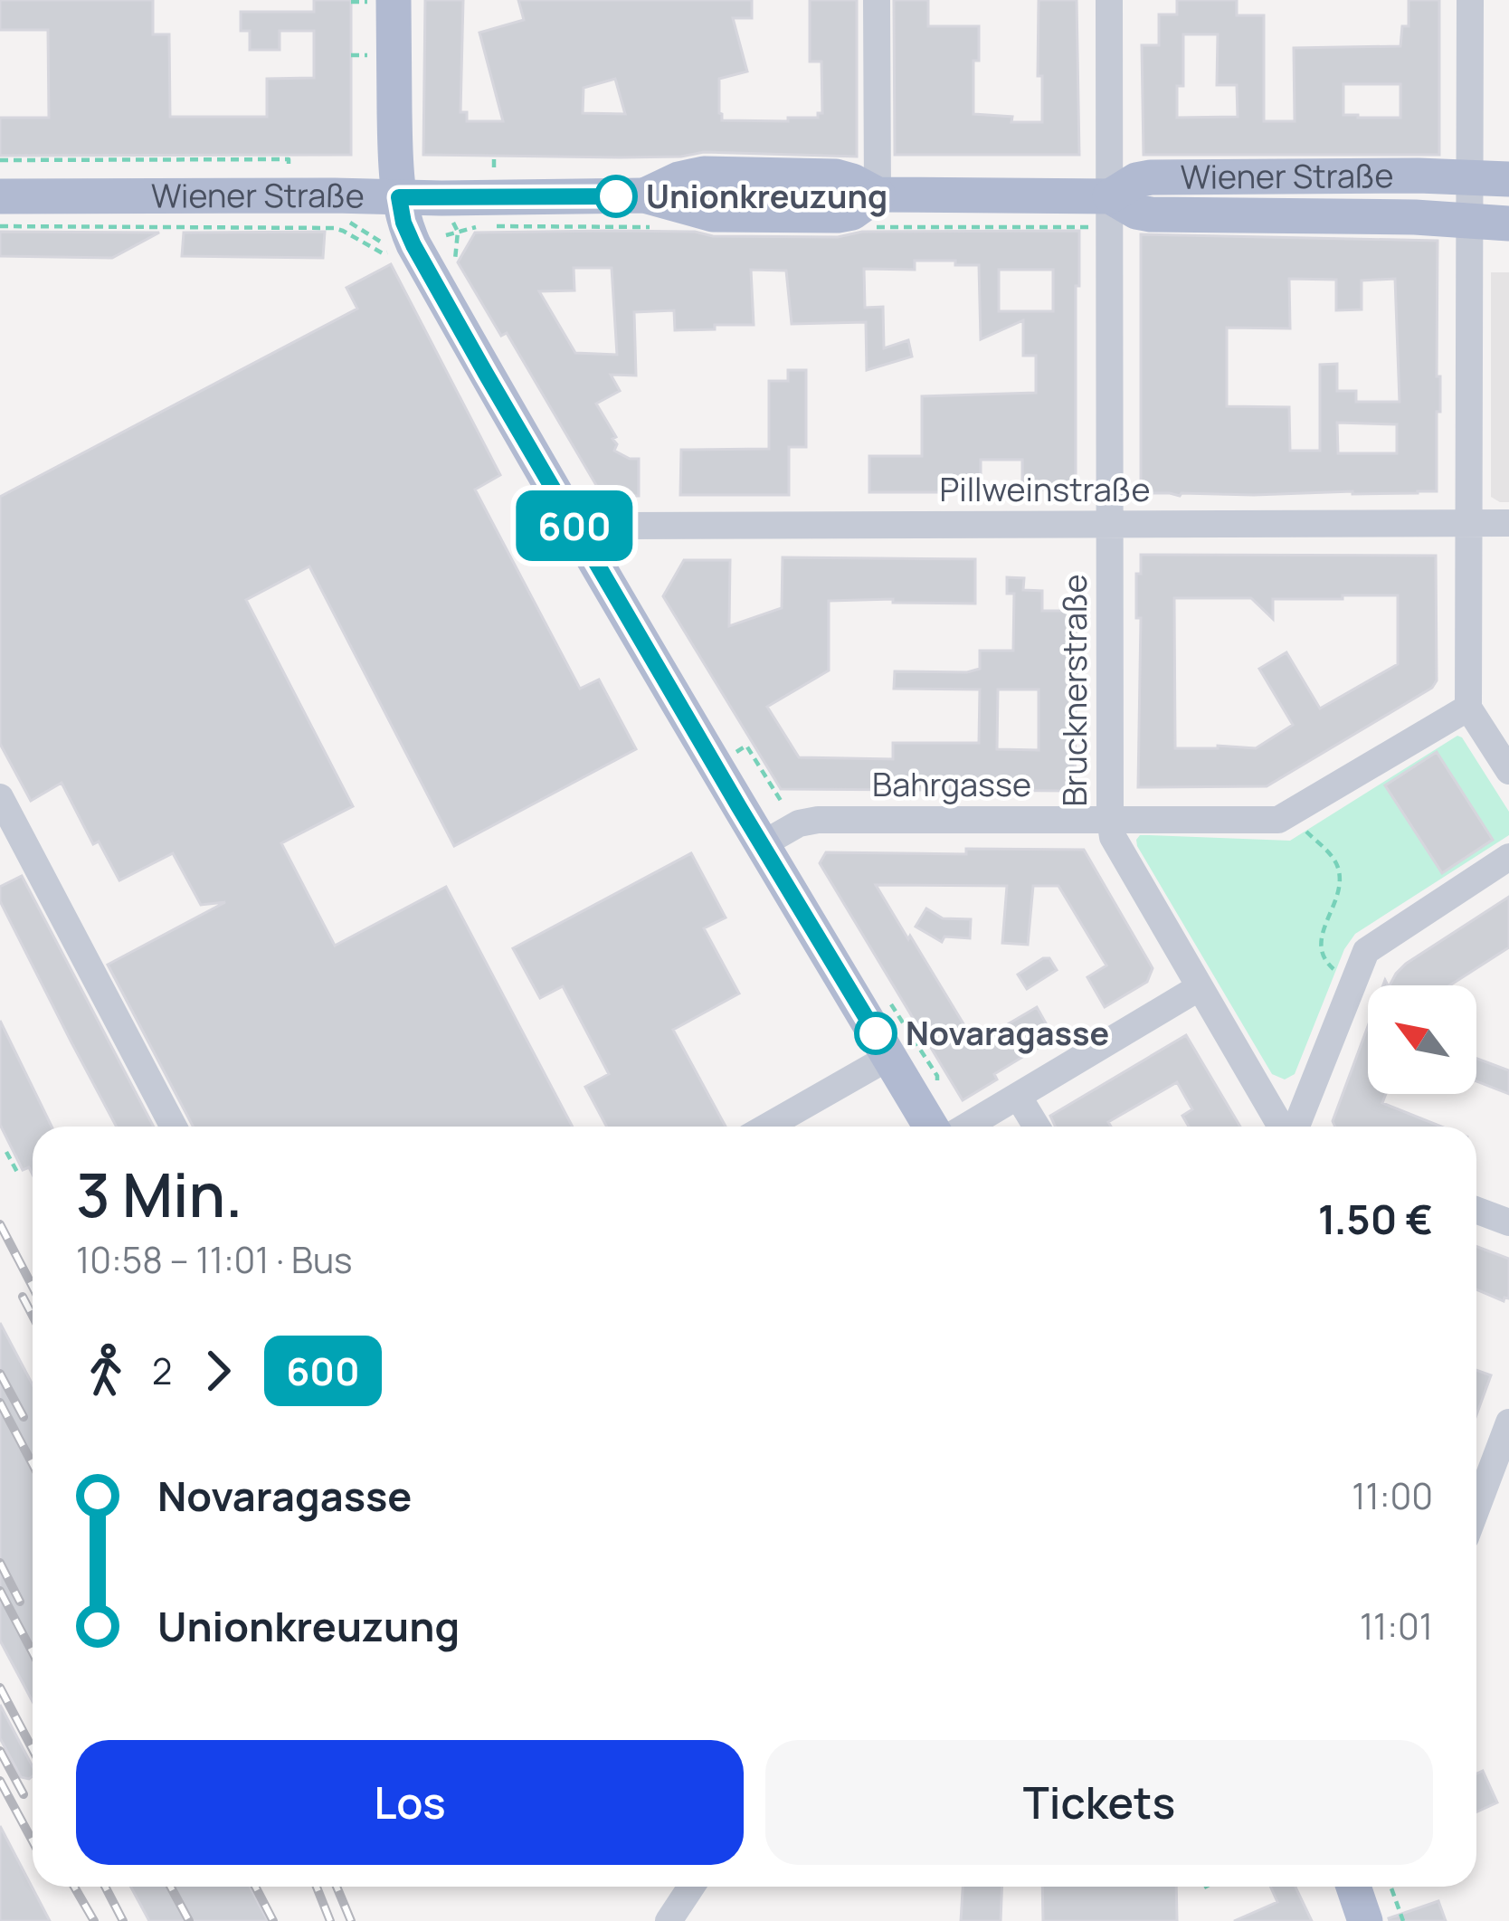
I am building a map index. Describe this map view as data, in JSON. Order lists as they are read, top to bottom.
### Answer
{
  "streets": {
    "main road": ["Wiener Straße"],
    "street": ["Pillweinstraße", "Brucknerstraße", "Bahrgasse"]
  },
  "crossings": [
    ["Wiener Straße", "Brucknerstraße"],
    ["Pillweinstraße", "Brucknerstraße"],
    ["Brucknerstraße", "Bahrgasse"]
  ],
  "places": ["Unionkreuzung", "Novaragasse"],
  "lines": ["bus line 600"],
  "north": "top left",
  "page": {
    "on_map": "600",
    "heading": ["3 Min.", "10:58 – 11:01 · Bus", "1.50 €"],
    "legs": ["2", "600"],
    "list": [
      {
        "name": "Novaragasse",
        "value": "11:00"
      },
      {
        "name": "Unionkreuzung",
        "value": "11:01"
      }
    ],
    "buttons": ["Los", "Tickets"]
  }
}
